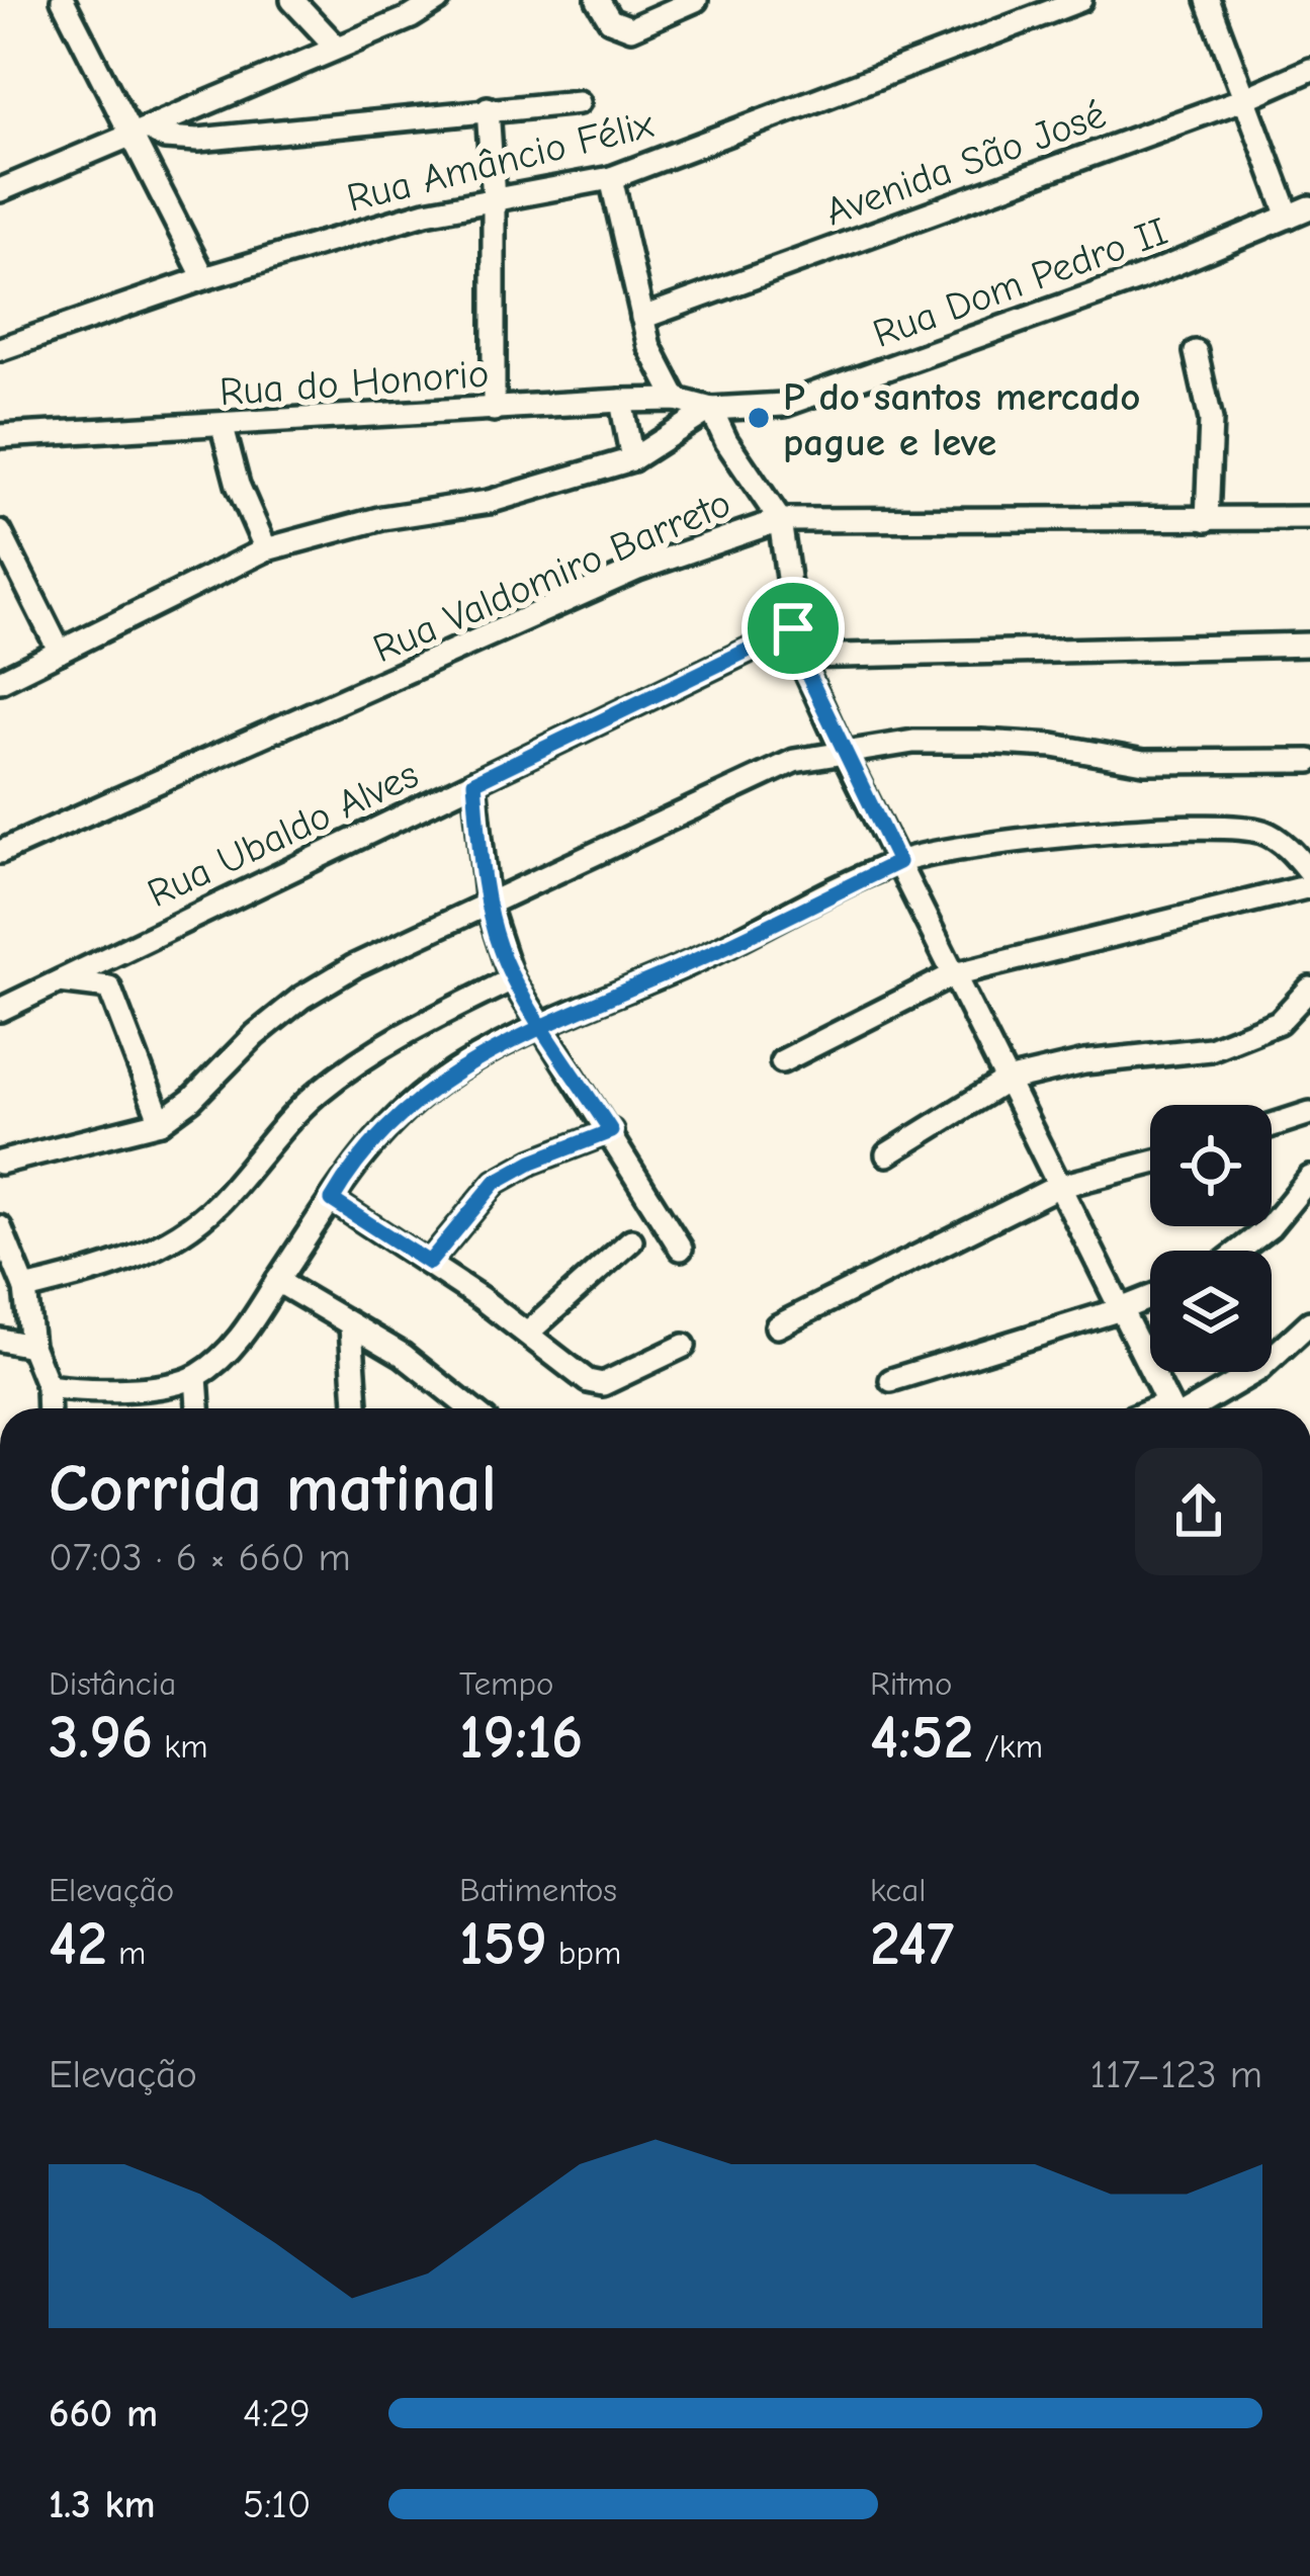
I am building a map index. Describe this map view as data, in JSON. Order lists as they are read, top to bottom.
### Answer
{
  "streets": {
    "street": [
      "Rua Amâncio Félix",
      "Avenida São José",
      "Rua Dom Pedro II",
      "Rua do Honorio",
      "Rua Valdomiro Barreto",
      "Rua Ubaldo Alves"
    ]
  },
  "crossings": [
    ["Rua Dom Pedro II", "Rua do Honorio"]
  ],
  "places": ["P do santos mercado pague e leve"],
  "page": {
    "heading": ["Corrida matinal", "07:03 · 6 × 660 m"],
    "stats": [
      ["Distância", "3.96 km"],
      ["Tempo", "19:16"],
      ["Ritmo", "4:52 /km"],
      ["Elevação", "42 m"],
      ["Batimentos", "159 bpm"],
      ["kcal", "247"]
    ],
    "chart": ["Elevação", "117–123 m"],
    "list": [
      {
        "name": "660 m",
        "note": "4:29"
      },
      {
        "name": "1.3 km",
        "note": "5:10"
      }
    ]
  }
}
